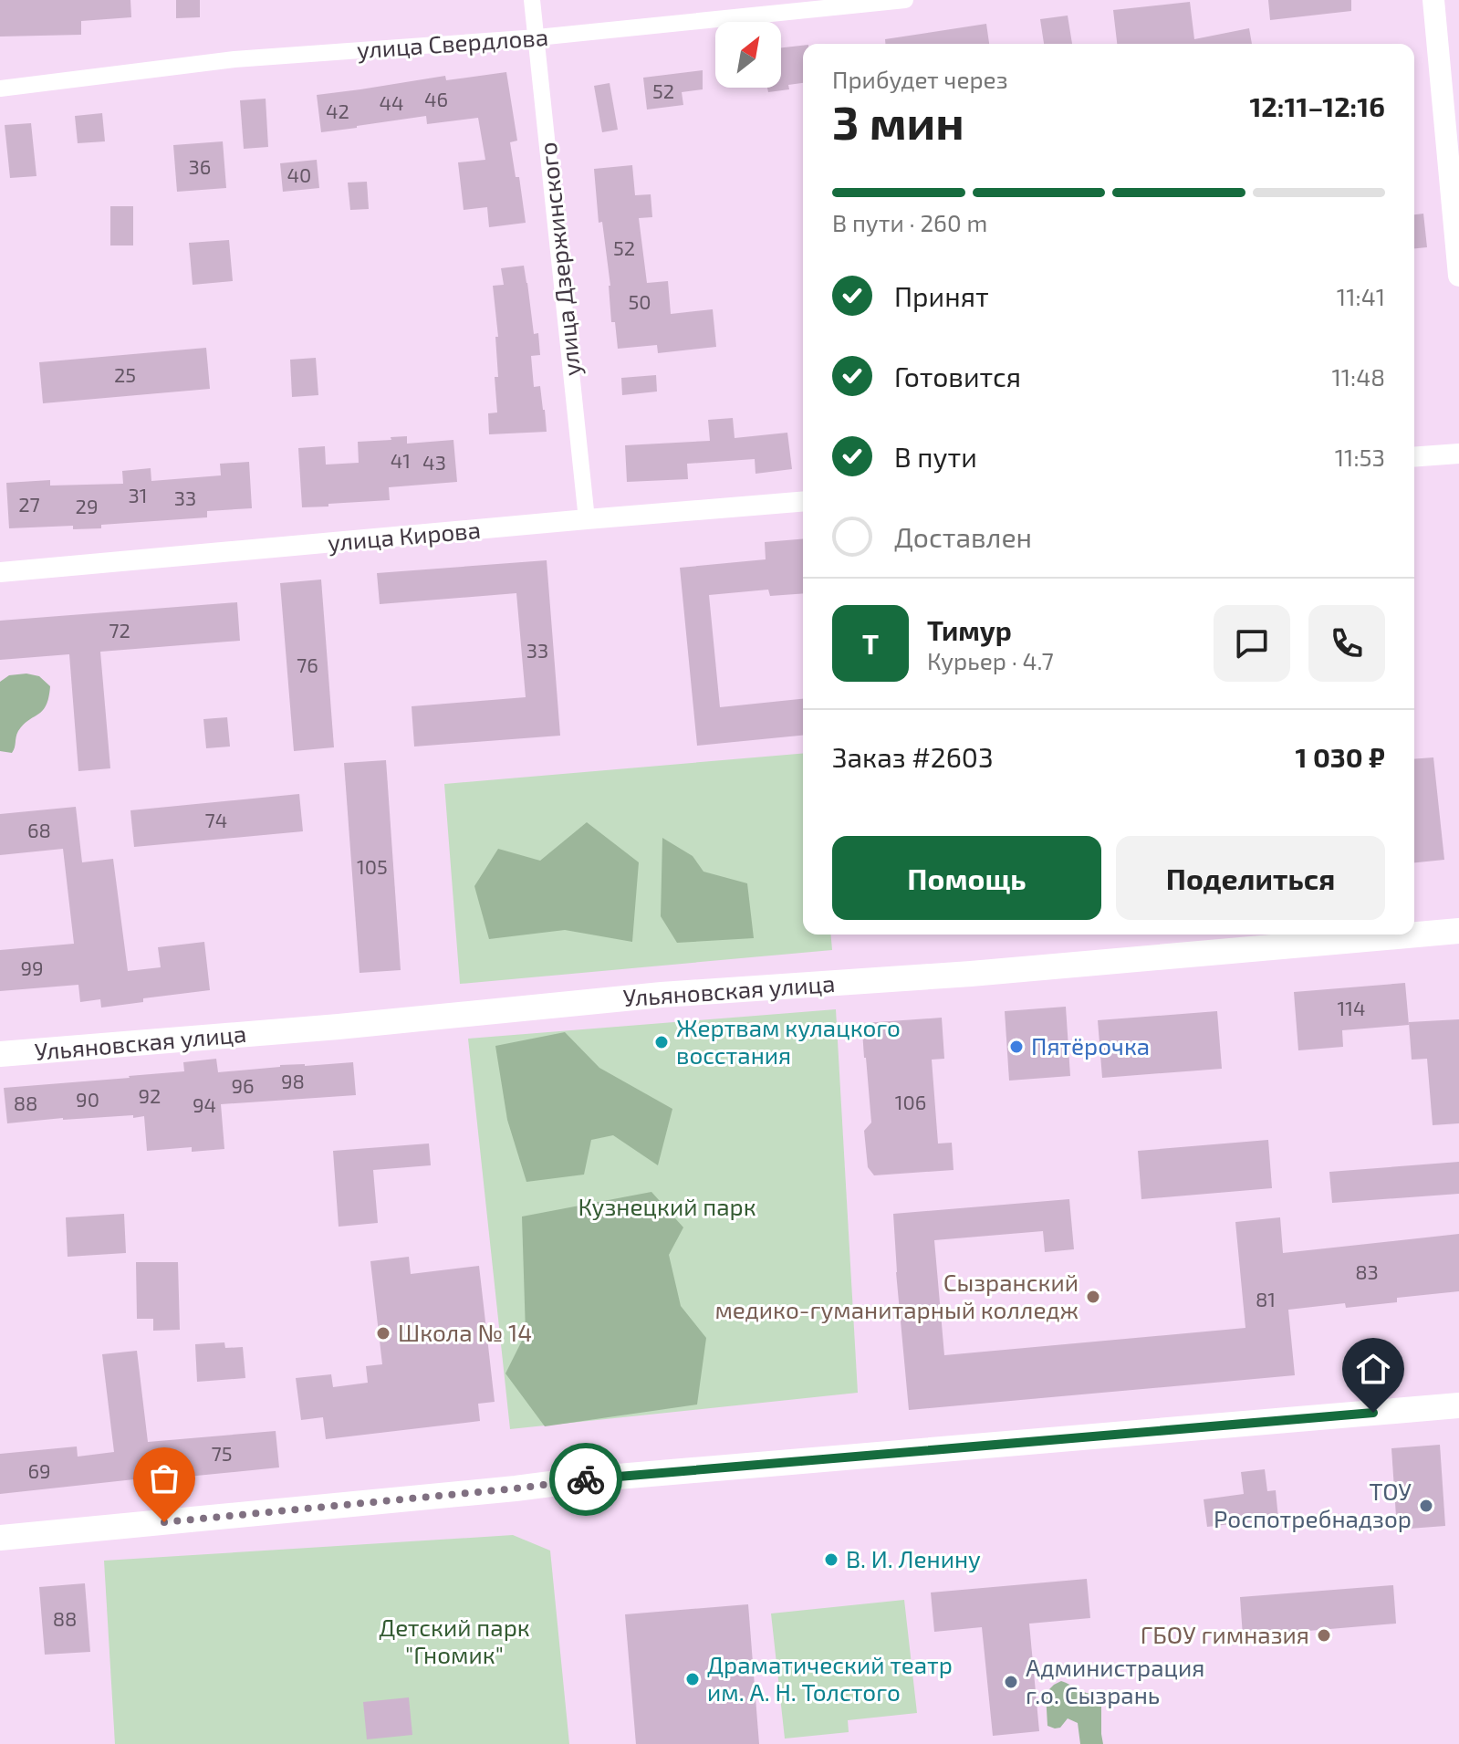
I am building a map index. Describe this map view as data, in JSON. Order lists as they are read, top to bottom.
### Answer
{
  "streets": {
    "main road": ["Ульяновская улица"],
    "street": ["улица Свердлова", "улица Дзержинского", "улица Кирова"]
  },
  "crossings": [
    ["улица Свердлова", "улица Дзержинского"],
    ["улица Дзержинского", "улица Кирова"]
  ],
  "parks": ["Кузнецкий парк", "Детский парк \"Гномик\""],
  "places": [
    "Жертвам кулацкого восстания",
    "Пятёрочка",
    "Сызранский медико-гуманитарный колледж",
    "Школа № 14",
    "ТОУ Роспотребнадзор",
    "В. И. Ленину",
    "ГБОУ гимназия",
    "Драматический театр им. А. Н. Толстого",
    "Администрация г.о. Сызрань"
  ],
  "house_numbers": [
    "52",
    "46",
    "44",
    "42",
    "36",
    "40",
    "52",
    "50",
    "25",
    "41",
    "43",
    "31",
    "33",
    "27",
    "29",
    "72",
    "33",
    "76",
    "74",
    "68",
    "105",
    "99",
    "114",
    "98",
    "96",
    "92",
    "90",
    "106",
    "88",
    "94",
    "83",
    "81",
    "75",
    "69",
    "88"
  ],
  "north": "top right",
  "page": {
    "heading": ["3 мин", "Прибудет через", "12:11–12:16"],
    "panel": [
      "Тимур",
      "Курьер · 4.7",
      "Заказ #2603",
      "1 030 ₽"
    ],
    "bar": "В пути · 260 m",
    "list": [
      ["Принят", "11:41"],
      ["Готовится", "11:48"],
      ["В пути", "11:53"],
      "Доставлен"
    ],
    "round": "Т",
    "buttons": ["Помощь", "Поделиться"]
  }
}
